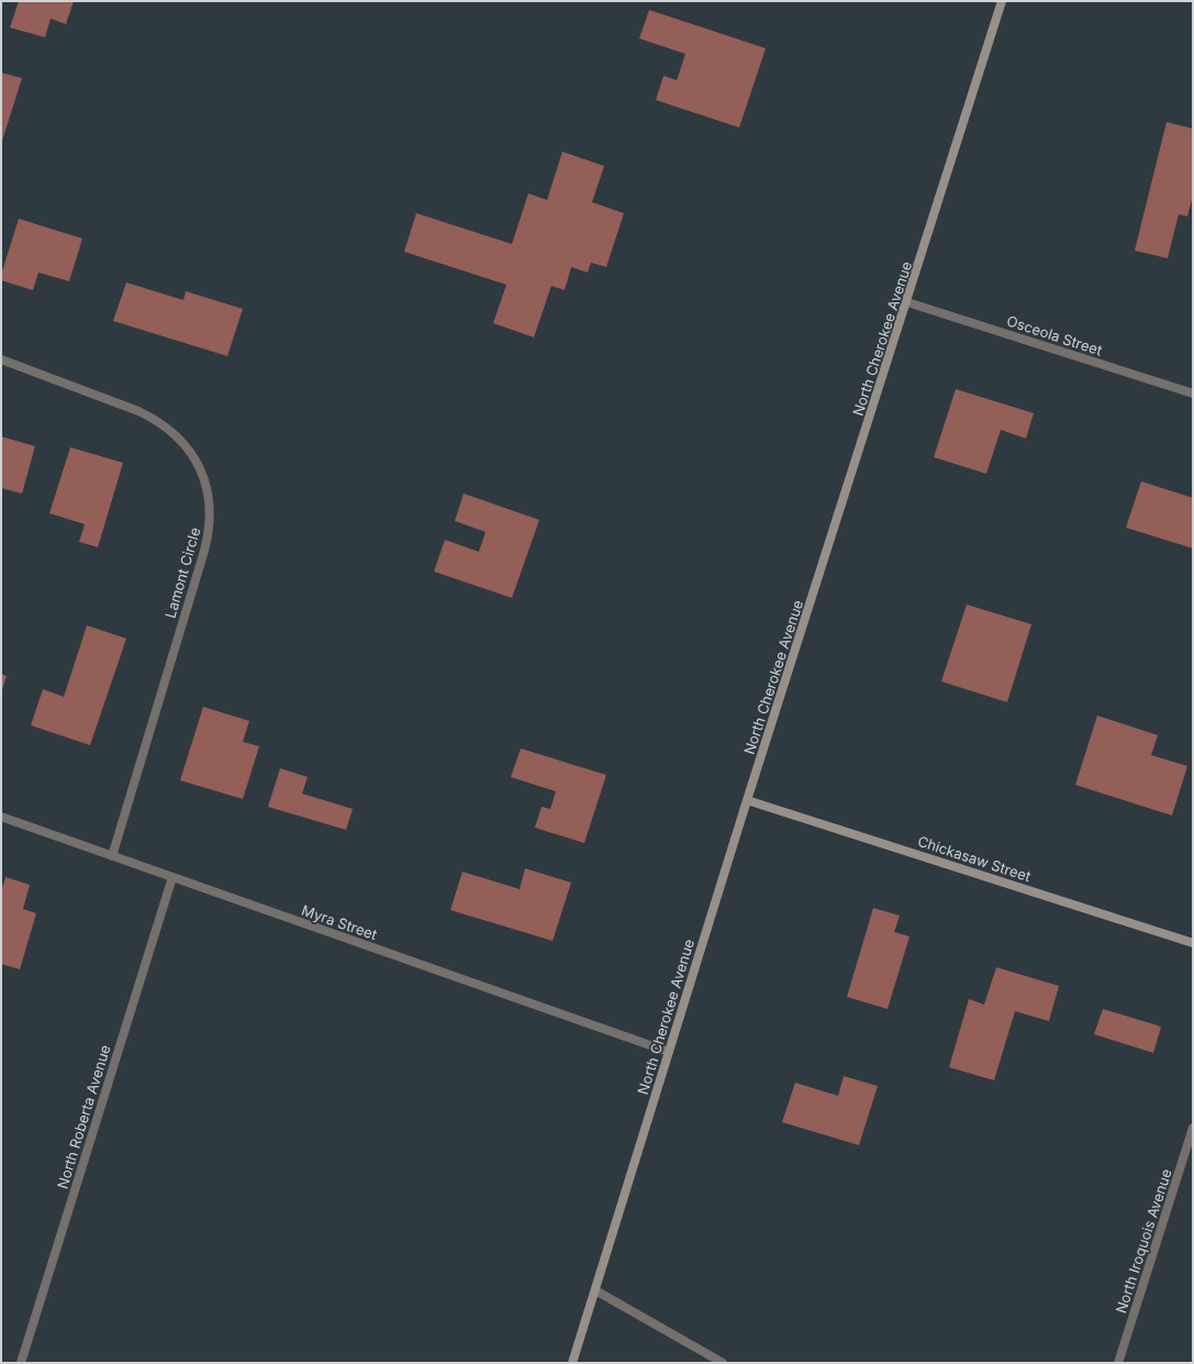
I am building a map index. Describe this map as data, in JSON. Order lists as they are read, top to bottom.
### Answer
{
  "streets": {
    "street": [
      "Osceola Street",
      "North Cherokee Avenue",
      "Lamont Circle",
      "Chickasaw Street",
      "Myra Street",
      "North Roberta Avenue",
      "North Iroquois Avenue"
    ]
  },
  "crossings": [
    ["Osceola Street", "North Cherokee Avenue"],
    ["North Cherokee Avenue", "Chickasaw Street"],
    ["North Cherokee Avenue", "Myra Street"],
    ["Lamont Circle", "Myra Street"],
    ["Myra Street", "North Roberta Avenue"]
  ]
}
